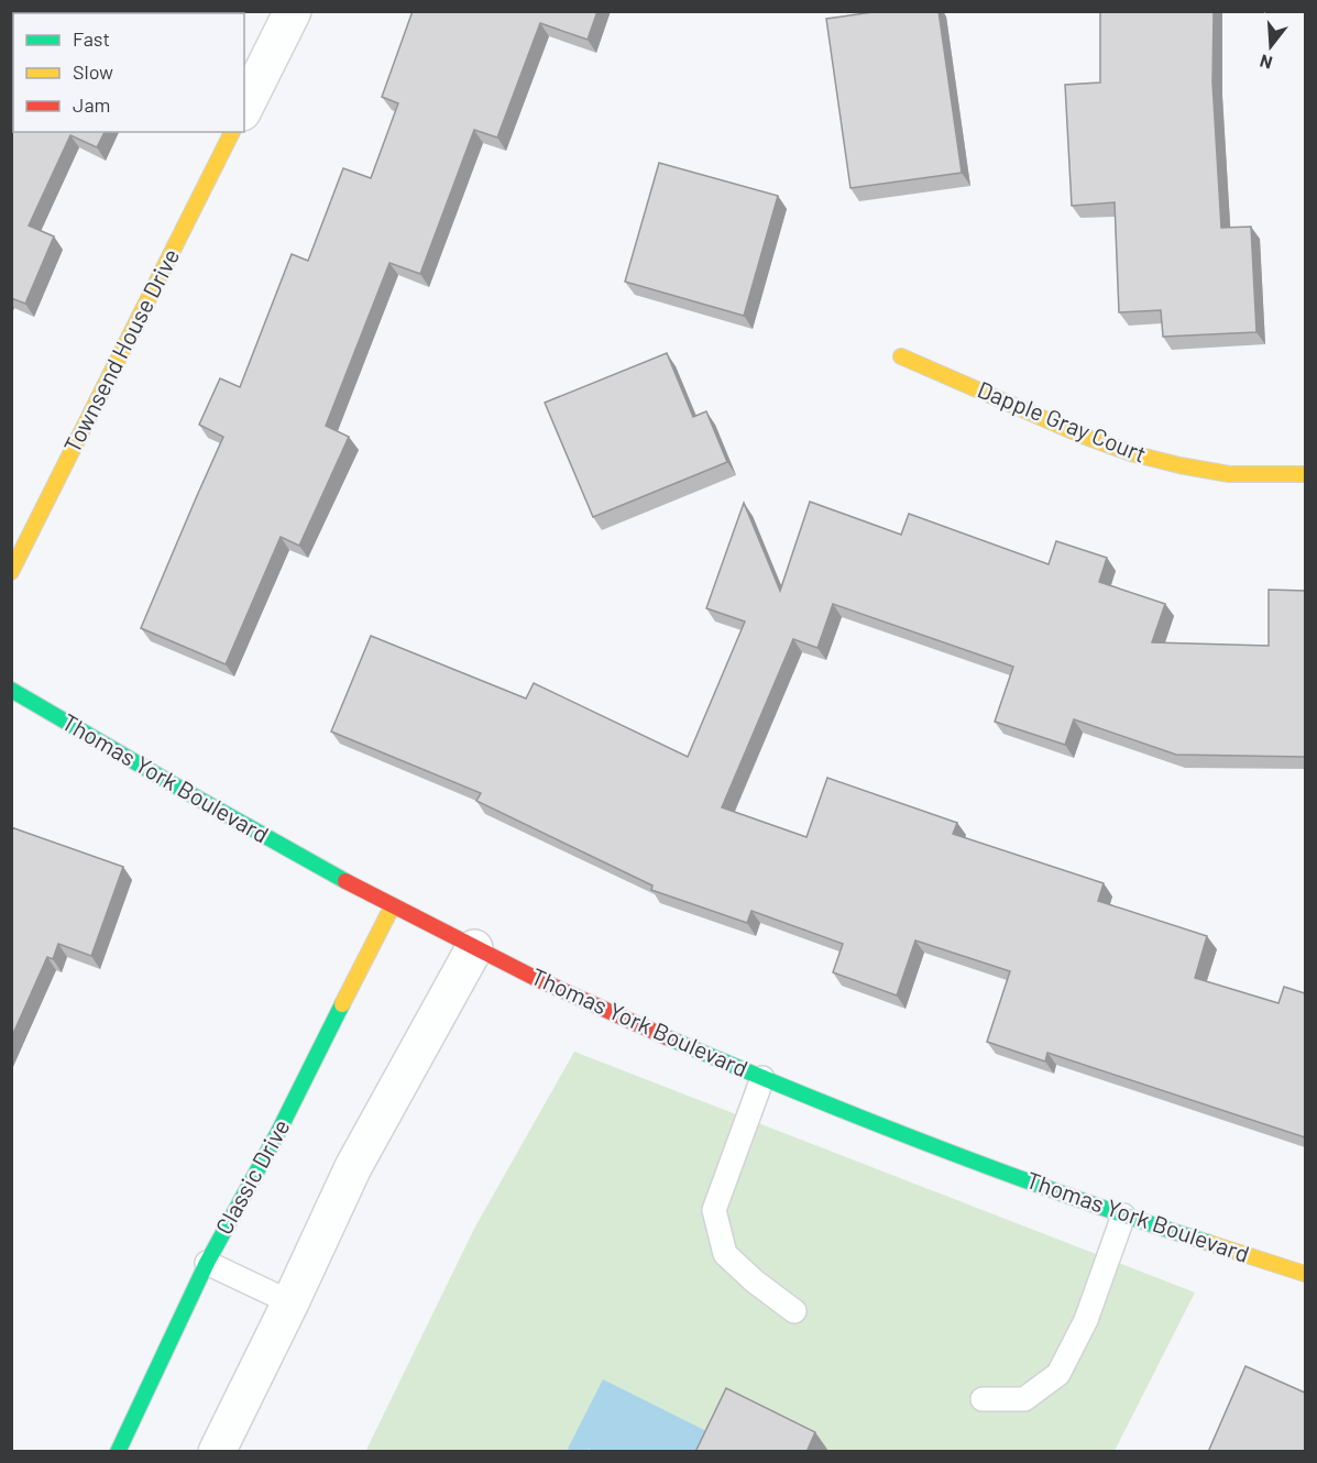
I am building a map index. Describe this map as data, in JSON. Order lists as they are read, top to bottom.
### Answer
{
  "streets": {
    "street": [
      "Townsend House Drive",
      "Dapple Gray Court",
      "Thomas York Boulevard",
      "Classic Drive"
    ]
  },
  "crossings": [
    ["Thomas York Boulevard", "Classic Drive"]
  ],
  "legend": ["Fast", "Slow", "Jam"],
  "north": "bottom"
}
